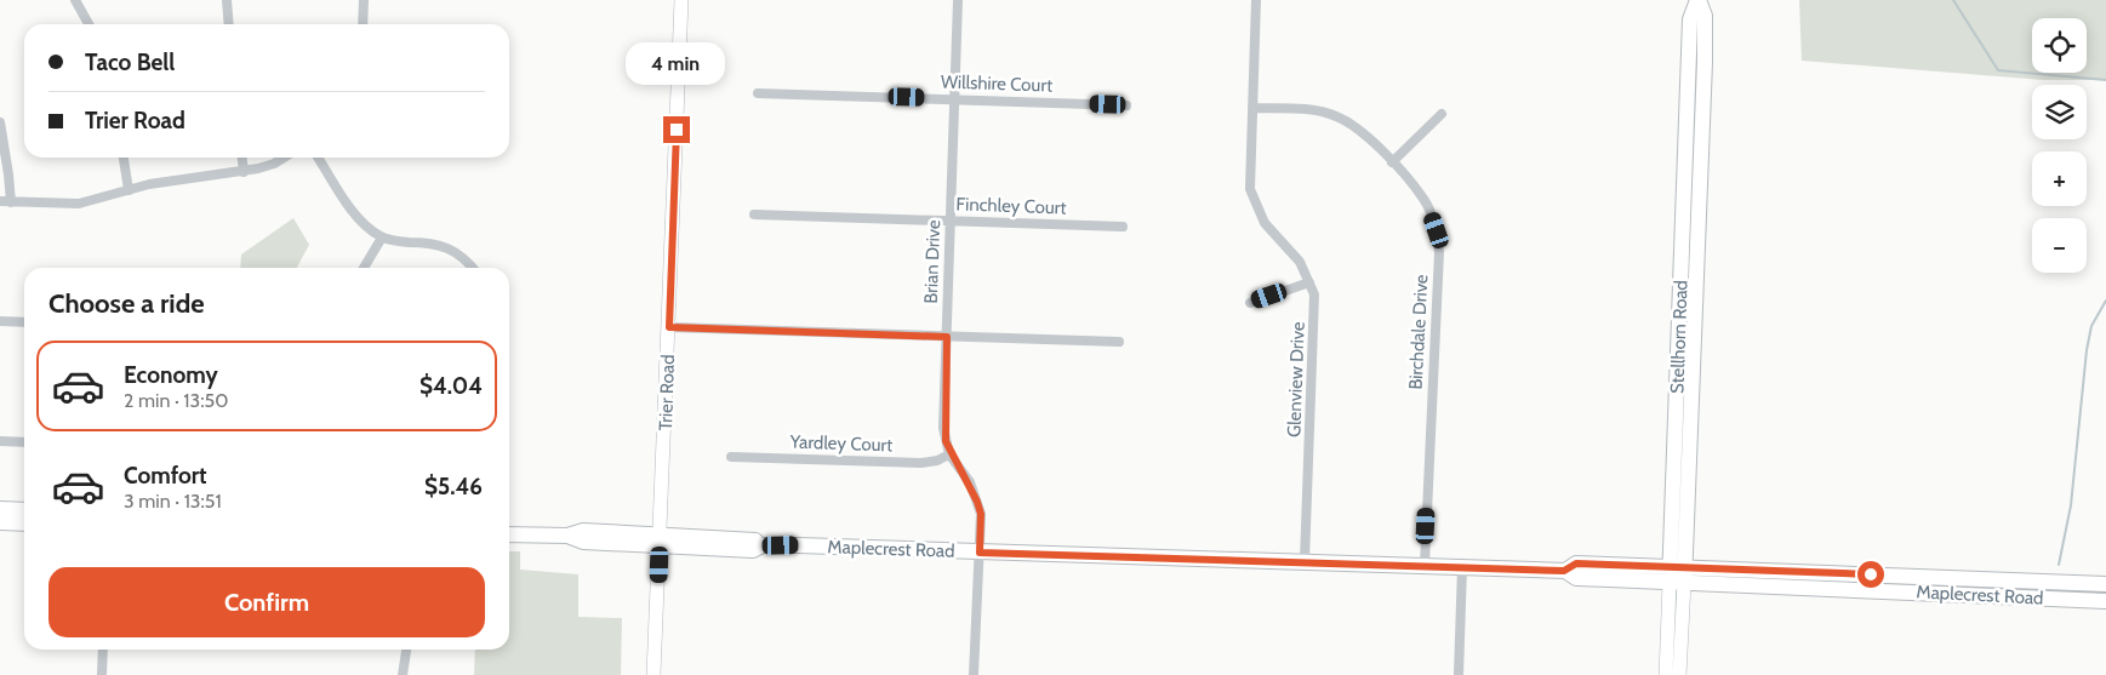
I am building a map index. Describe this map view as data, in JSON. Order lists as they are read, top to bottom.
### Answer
{
  "streets": {
    "main road": ["Stellhorn Road", "Maplecrest Road"],
    "street": [
      "Willshire Court",
      "Finchley Court",
      "Brian Drive",
      "Birchdale Drive",
      "Glenview Drive",
      "Trier Road",
      "Yardley Court"
    ]
  },
  "crossings": [
    ["Willshire Court", "Brian Drive"],
    ["Finchley Court", "Brian Drive"],
    ["Brian Drive", "Yardley Court"],
    ["Brian Drive", "Maplecrest Road"],
    ["Birchdale Drive", "Glenview Drive"],
    ["Birchdale Drive", "Maplecrest Road"],
    ["Stellhorn Road", "Maplecrest Road"],
    ["Glenview Drive", "Maplecrest Road"],
    ["Trier Road", "Maplecrest Road"]
  ],
  "page": {
    "map_buttons": ["+", "−"],
    "banner": ["Taco Bell", "Trier Road"],
    "bubble": "4 min",
    "heading": "Choose a ride",
    "list": [
      {
        "name": "Economy",
        "note": "2 min · 13:50",
        "value": "$4.04"
      },
      {
        "name": "Comfort",
        "note": "3 min · 13:51",
        "value": "$5.46"
      }
    ],
    "buttons": "Confirm"
  }
}
